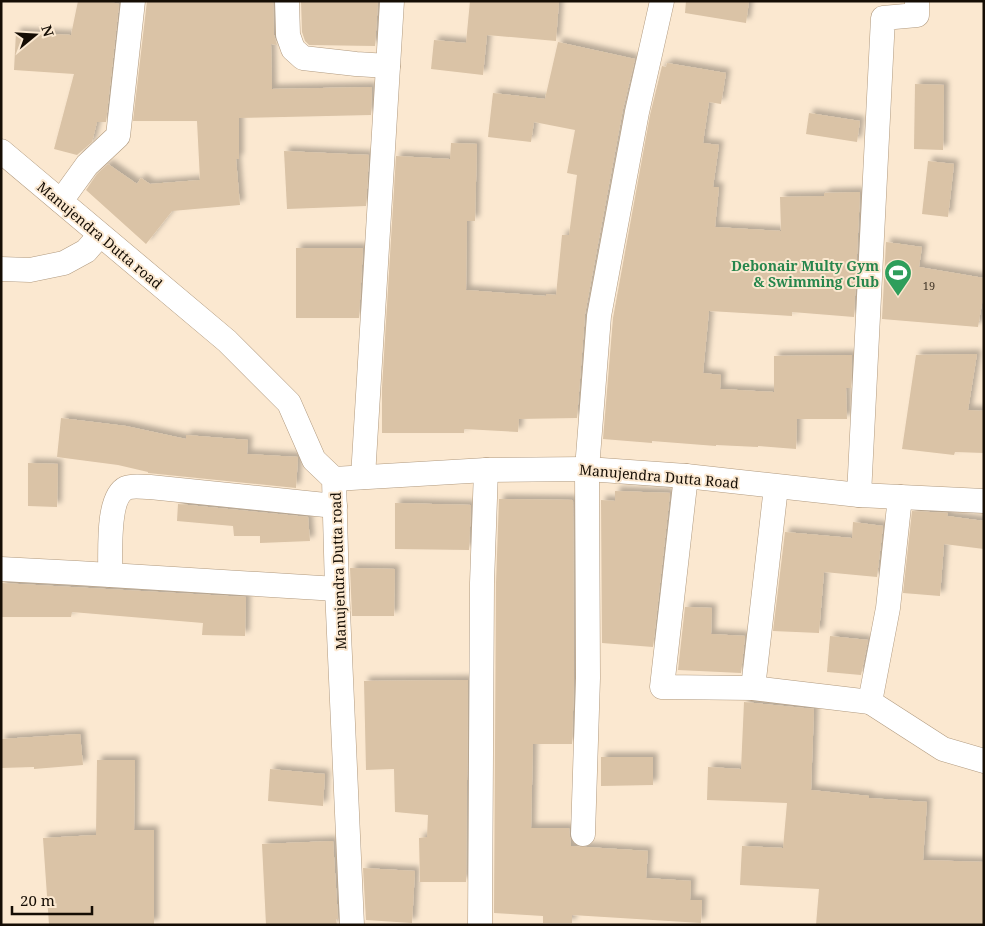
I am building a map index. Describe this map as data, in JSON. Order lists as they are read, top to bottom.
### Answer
{
  "streets": {
    "street": ["Manujendra Dutta road", "Manujendra Dutta Road"]
  },
  "crossings": [
    ["Manujendra Dutta road", "Manujendra Dutta Road"]
  ],
  "places": {
    "sports": ["Debonair Multy Gym & Swimming Club"]
  },
  "house_numbers": ["19"],
  "scale_bar": "20 m",
  "north": "right"
}
